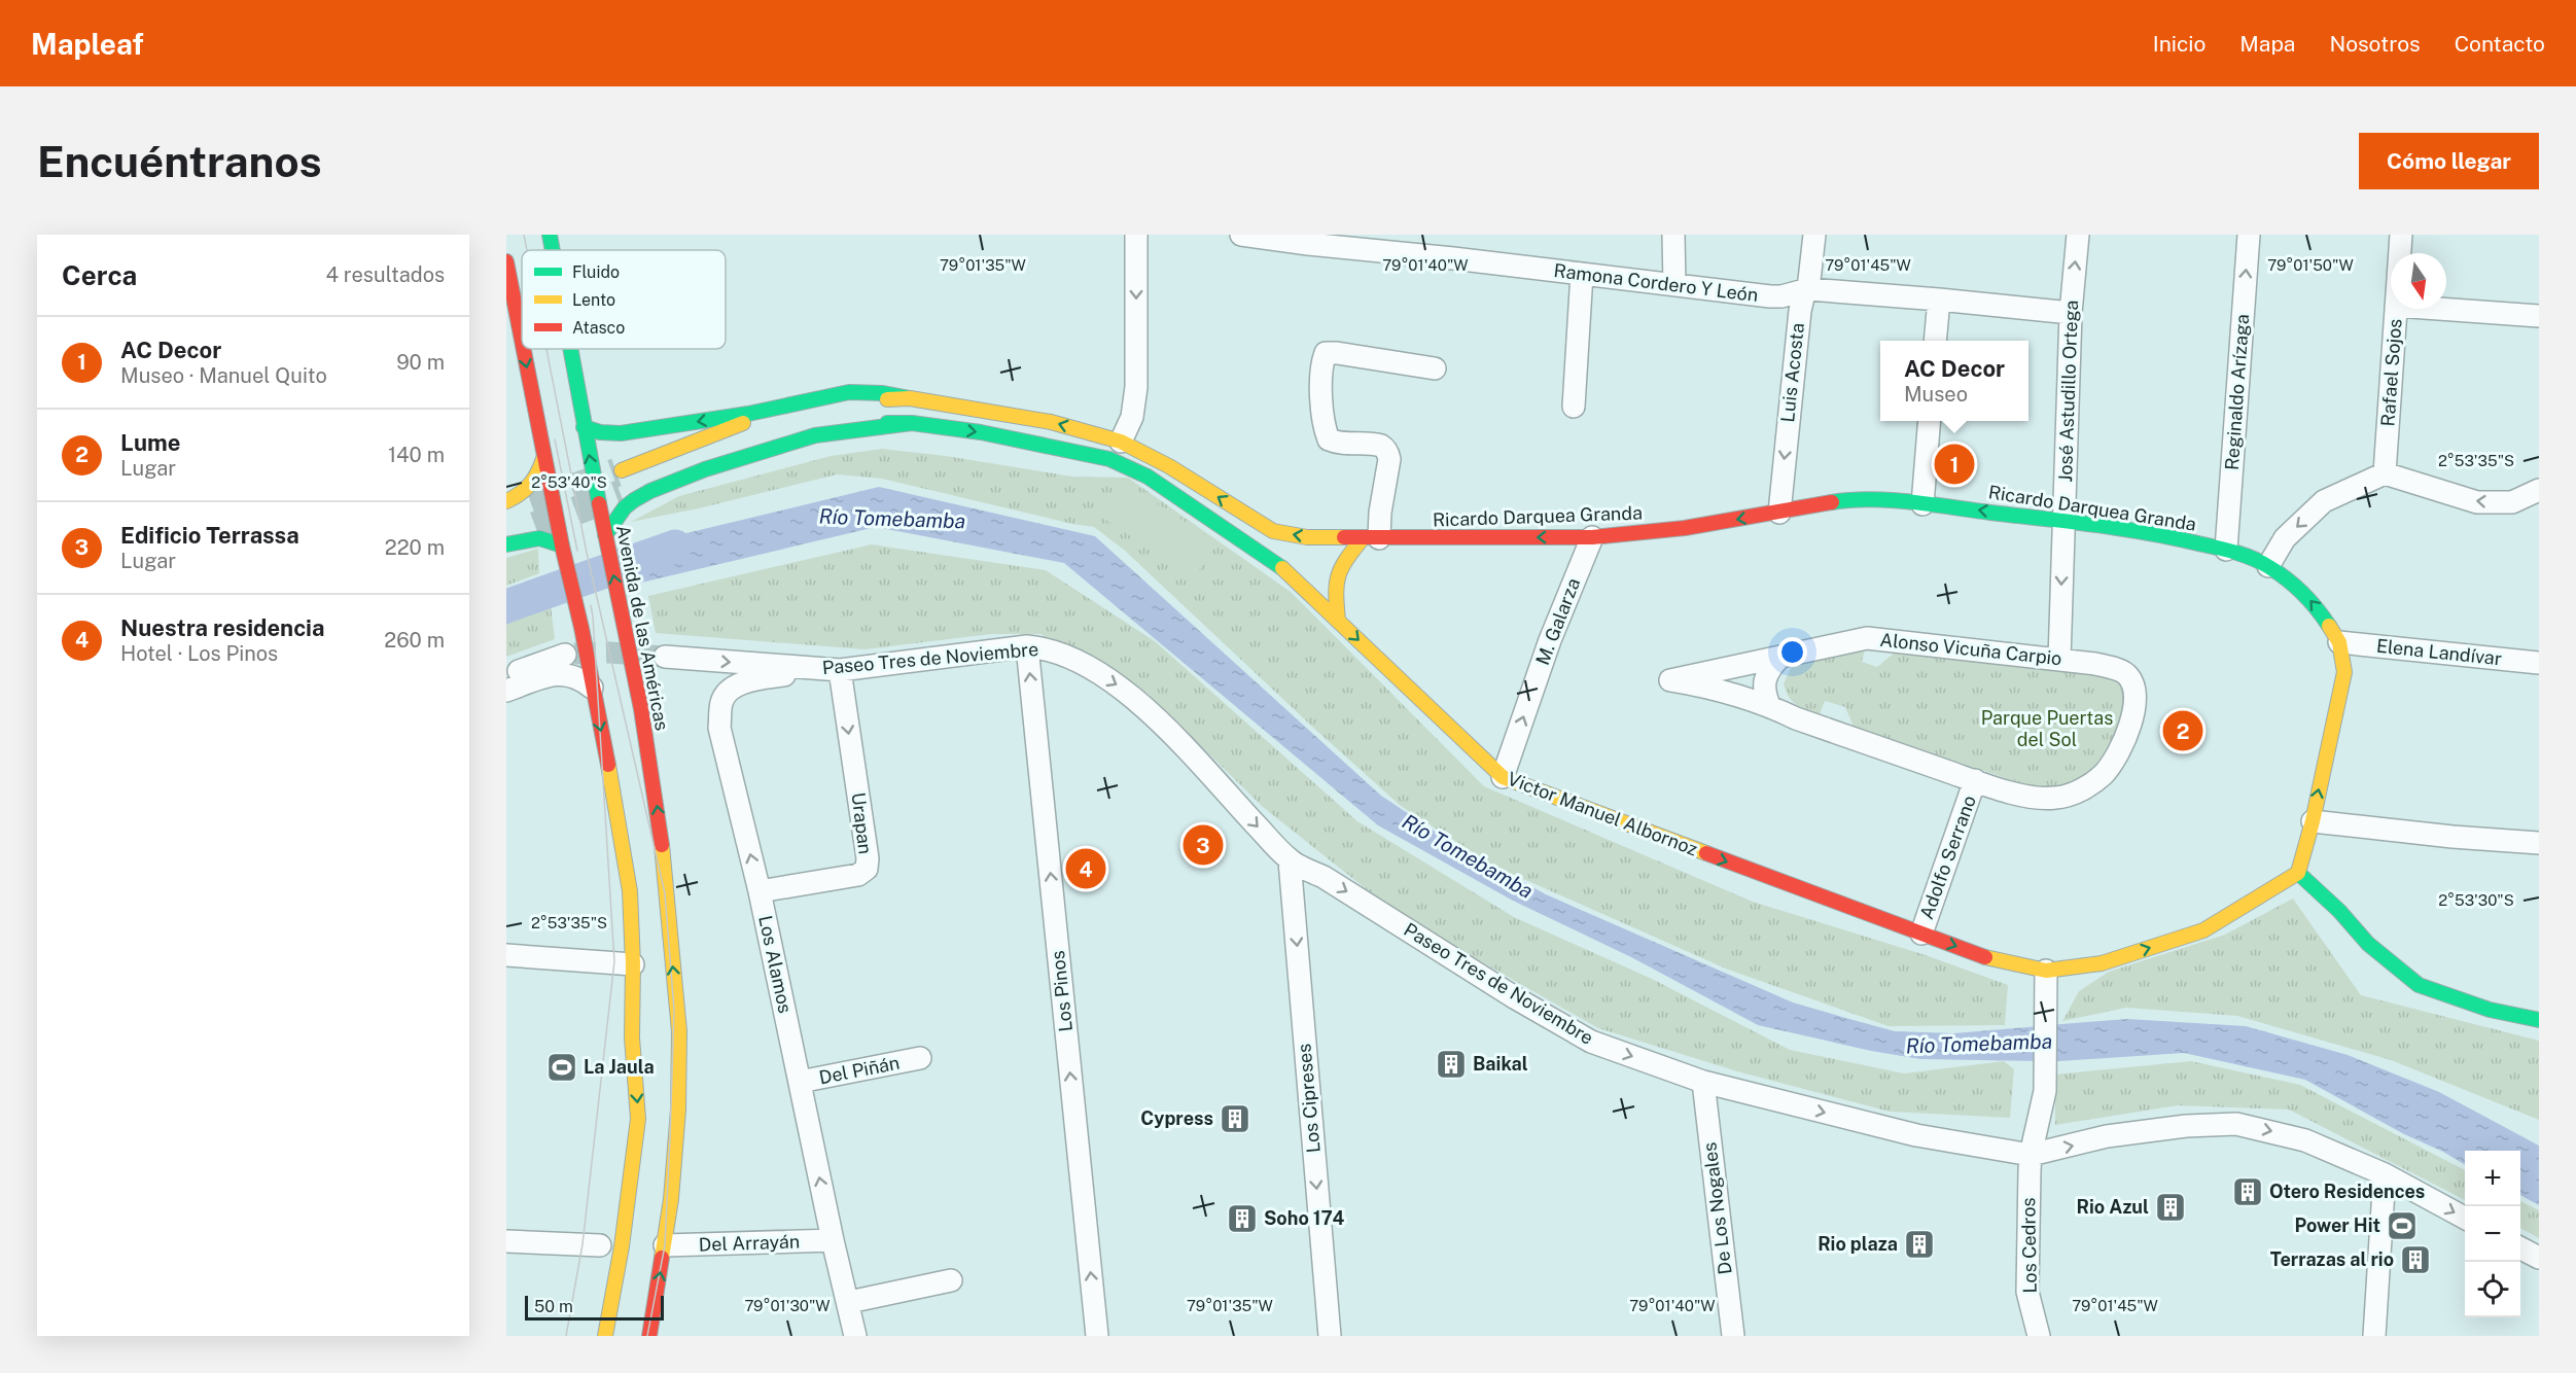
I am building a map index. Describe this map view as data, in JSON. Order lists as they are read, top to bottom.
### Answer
{
  "streets": {
    "main road": ["Ricardo Darquea Granda", "Avenida de las Américas", "Victor Manuel Albornoz"],
    "street": [
      "Ramona Cordero Y León",
      "Luis Acosta",
      "Rafael Sojos",
      "José Astudillo Ortega",
      "Reginaldo Arízaga",
      "M. Galarza",
      "Alonso Vicuña Carpio",
      "Elena Landívar",
      "Paseo Tres de Noviembre",
      "Urapan",
      "Adolfo Serrano",
      "Los Alamos",
      "Los Pinos",
      "Del Piñán",
      "Los Cipreses",
      "De Los Nogales",
      "Del Arrayán",
      "Los Cedros"
    ]
  },
  "crossings": [
    ["Ramona Cordero Y León", "Luis Acosta"],
    ["Ramona Cordero Y León", "José Astudillo Ortega"],
    ["Luis Acosta", "Ricardo Darquea Granda"],
    ["José Astudillo Ortega", "Ricardo Darquea Granda"],
    ["José Astudillo Ortega", "Alonso Vicuña Carpio"],
    ["Reginaldo Arízaga", "Ricardo Darquea Granda"],
    ["Ricardo Darquea Granda", "M. Galarza"],
    ["Ricardo Darquea Granda", "Elena Landívar"],
    ["Ricardo Darquea Granda", "Victor Manuel Albornoz"],
    ["M. Galarza", "Victor Manuel Albornoz"],
    ["Avenida de las Américas", "Del Arrayán"],
    ["Alonso Vicuña Carpio", "Adolfo Serrano"],
    ["Paseo Tres de Noviembre", "Urapan"],
    ["Paseo Tres de Noviembre", "Los Alamos"],
    ["Paseo Tres de Noviembre", "Los Pinos"],
    ["Paseo Tres de Noviembre", "Los Cipreses"],
    ["Paseo Tres de Noviembre", "De Los Nogales"],
    ["Paseo Tres de Noviembre", "Los Cedros"],
    ["Victor Manuel Albornoz", "Adolfo Serrano"],
    ["Victor Manuel Albornoz", "Los Cedros"],
    ["Urapan", "Los Alamos"],
    ["Los Alamos", "Del Piñán"],
    ["Los Alamos", "Del Arrayán"]
  ],
  "one_way": [
    "Reginaldo Arízaga",
    "Ricardo Darquea Granda",
    "M. Galarza",
    "Paseo Tres de Noviembre",
    "Victor Manuel Albornoz",
    "Los Alamos",
    "Los Pinos",
    "Los Cipreses"
  ],
  "water": ["Río Tomebamba"],
  "parks": ["Parque Puertas del Sol"],
  "places": {
    "building": [
      "Baikal",
      "Cypress",
      "Otero Residences",
      "Rio Azul",
      "Soho 174",
      "Rio plaza",
      "Terrazas al rio"
    ],
    "sports": ["La Jaula", "Power Hit"]
  },
  "legend": ["Fluido", "Lento", "Atasco"],
  "scale_bar": "50 m",
  "north": "bottom",
  "page": {
    "header": "Mapleaf",
    "nav": [
      "Inicio",
      "Mapa",
      "Nosotros",
      "Contacto"
    ],
    "buttons": "Cómo llegar",
    "title": "Encuéntranos",
    "heading": ["Cerca", "4 resultados"],
    "list": [
      {
        "mark": "1",
        "name": "AC Decor",
        "note": "Museo · Manuel Quito",
        "value": "90 m"
      },
      {
        "mark": "2",
        "name": "Lume",
        "note": "Lugar",
        "value": "140 m"
      },
      {
        "mark": "3",
        "name": "Edificio Terrassa",
        "note": "Lugar",
        "value": "220 m"
      },
      {
        "mark": "4",
        "name": "Nuestra residencia",
        "note": "Hotel · Los Pinos",
        "value": "260 m"
      }
    ],
    "popup": ["AC Decor", "Museo"],
    "pins": [
      "1",
      "2",
      "3",
      "4"
    ],
    "map_buttons": ["+", "−"],
    "scale": "50 m"
  },
  "coordinates": [
    "79°01'35\"W",
    "79°01'40\"W",
    "79°01'45\"W",
    "79°01'50\"W",
    "2°53'35\"S",
    "2°53'40\"S",
    "2°53'30\"S",
    "79°01'30\"W"
  ]
}
